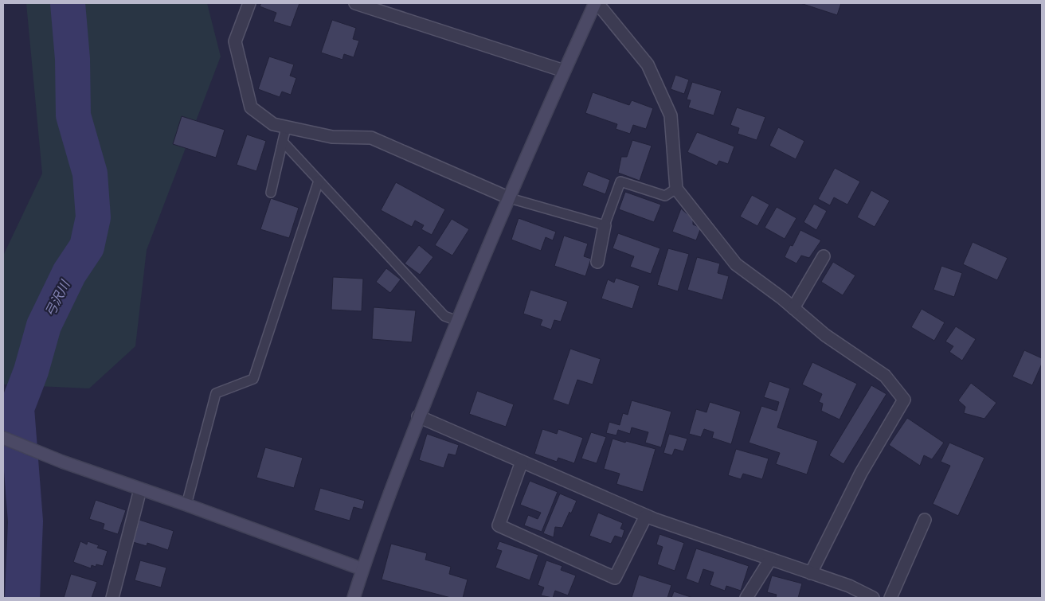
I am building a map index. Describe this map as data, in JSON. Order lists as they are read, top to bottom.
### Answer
{
  "water": ["弓沢川"]
}
